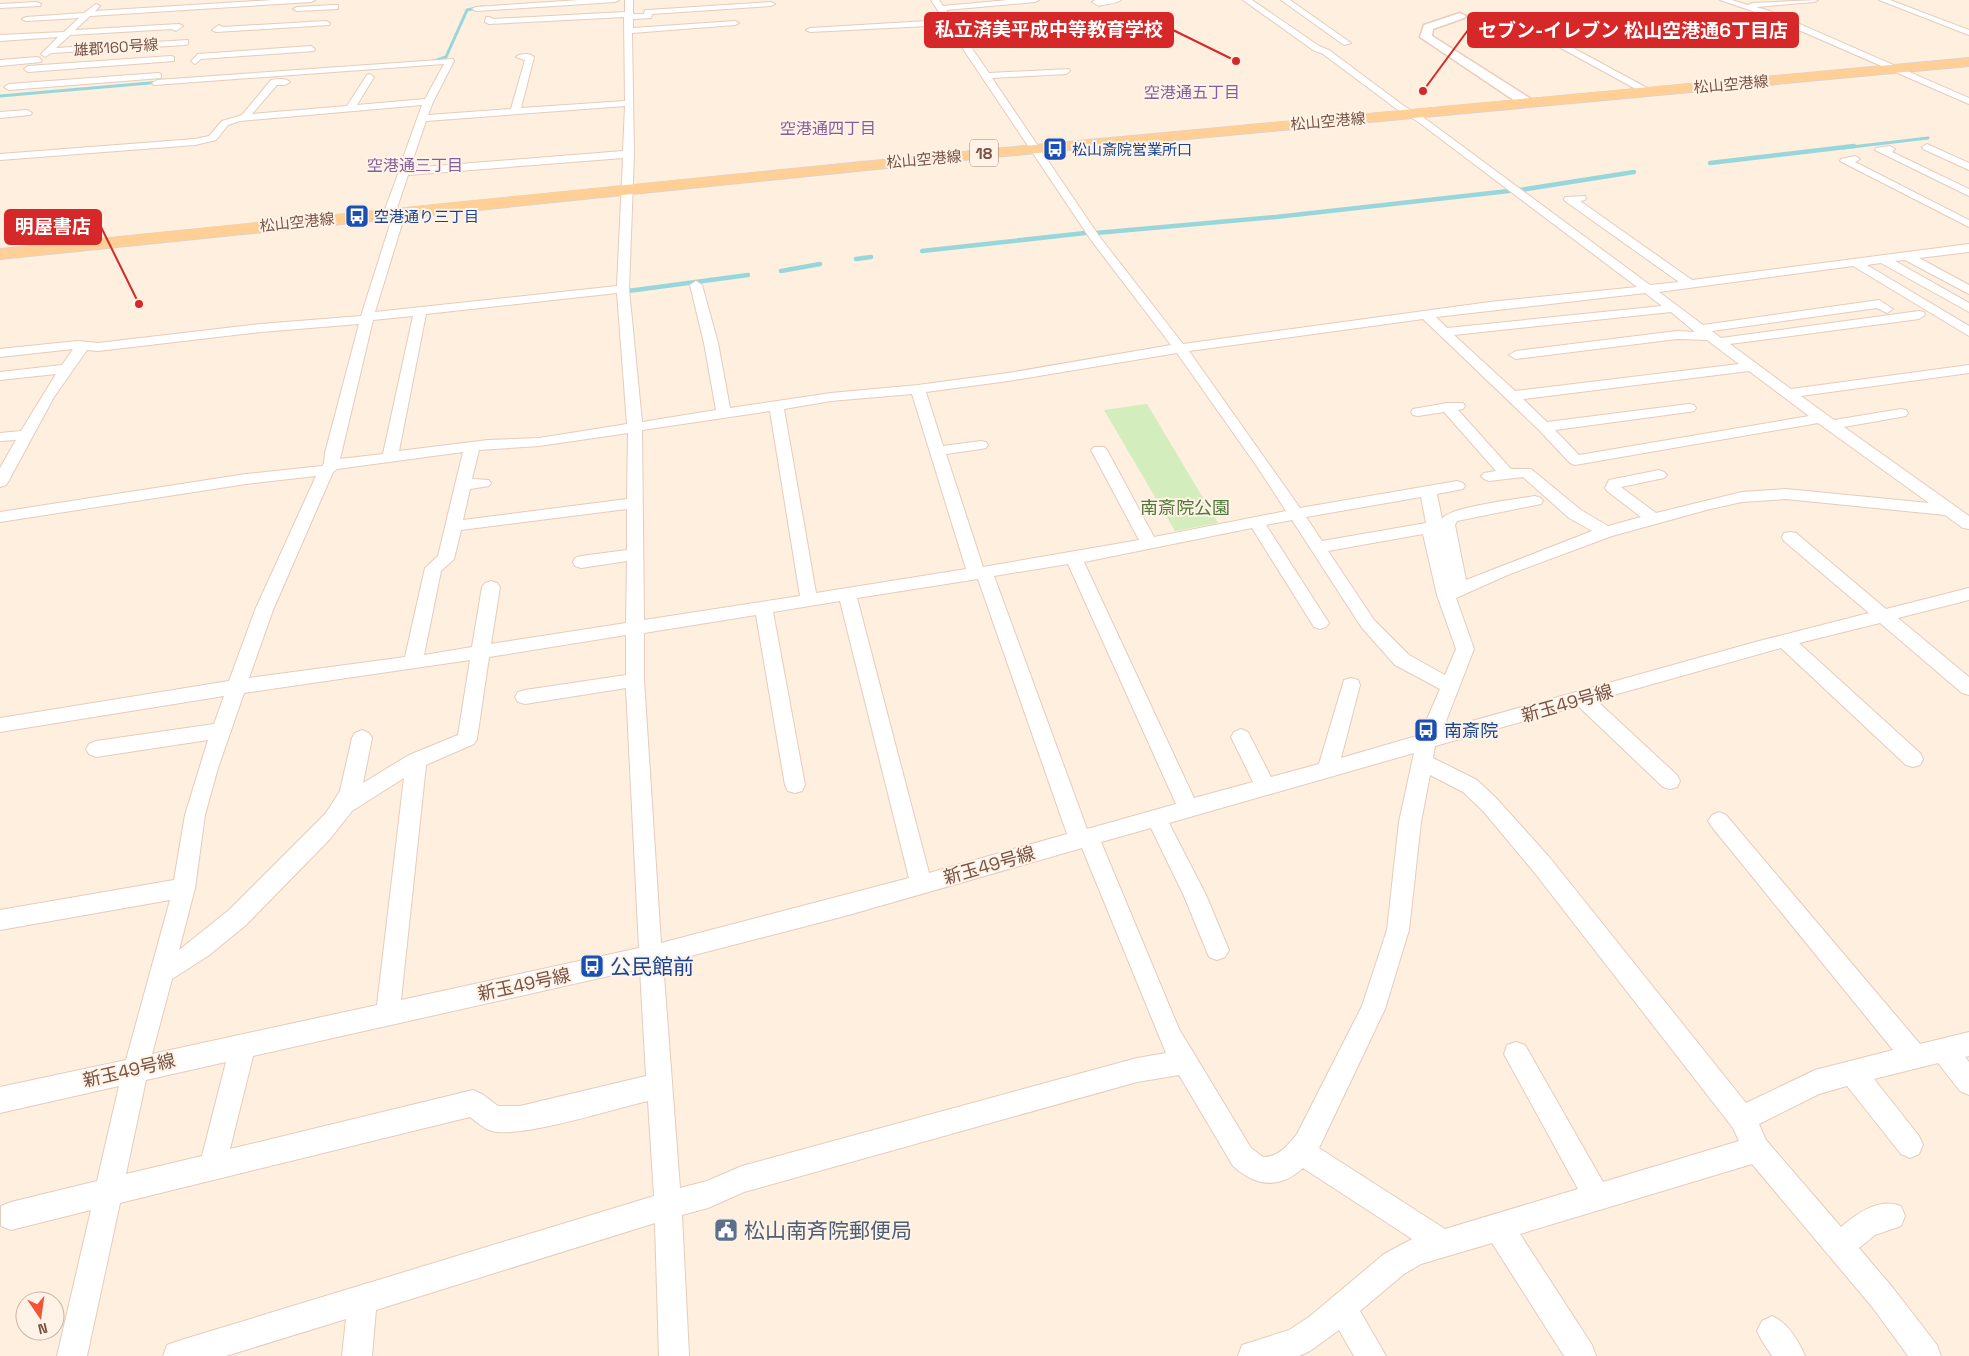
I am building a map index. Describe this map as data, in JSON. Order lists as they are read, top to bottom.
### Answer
{
  "streets": {
    "main road": ["松山空港線", "18"],
    "street": ["雄郡160号線", "新玉49号線"]
  },
  "districts": ["空港通五丁目", "空港通四丁目", "空港通三丁目"],
  "parks": ["南斎院公園"],
  "places": {
    "other": ["私立済美平成中等教育学校", "セブン-イレブン 松山空港通6丁目店", "明屋書店"],
    "bus stop": [
      "松山斎院営業所口",
      "空港通り三丁目",
      "南斎院",
      "公民館前"
    ],
    "public building": ["松山南斉院郵便局"]
  },
  "north": "bottom"
}
